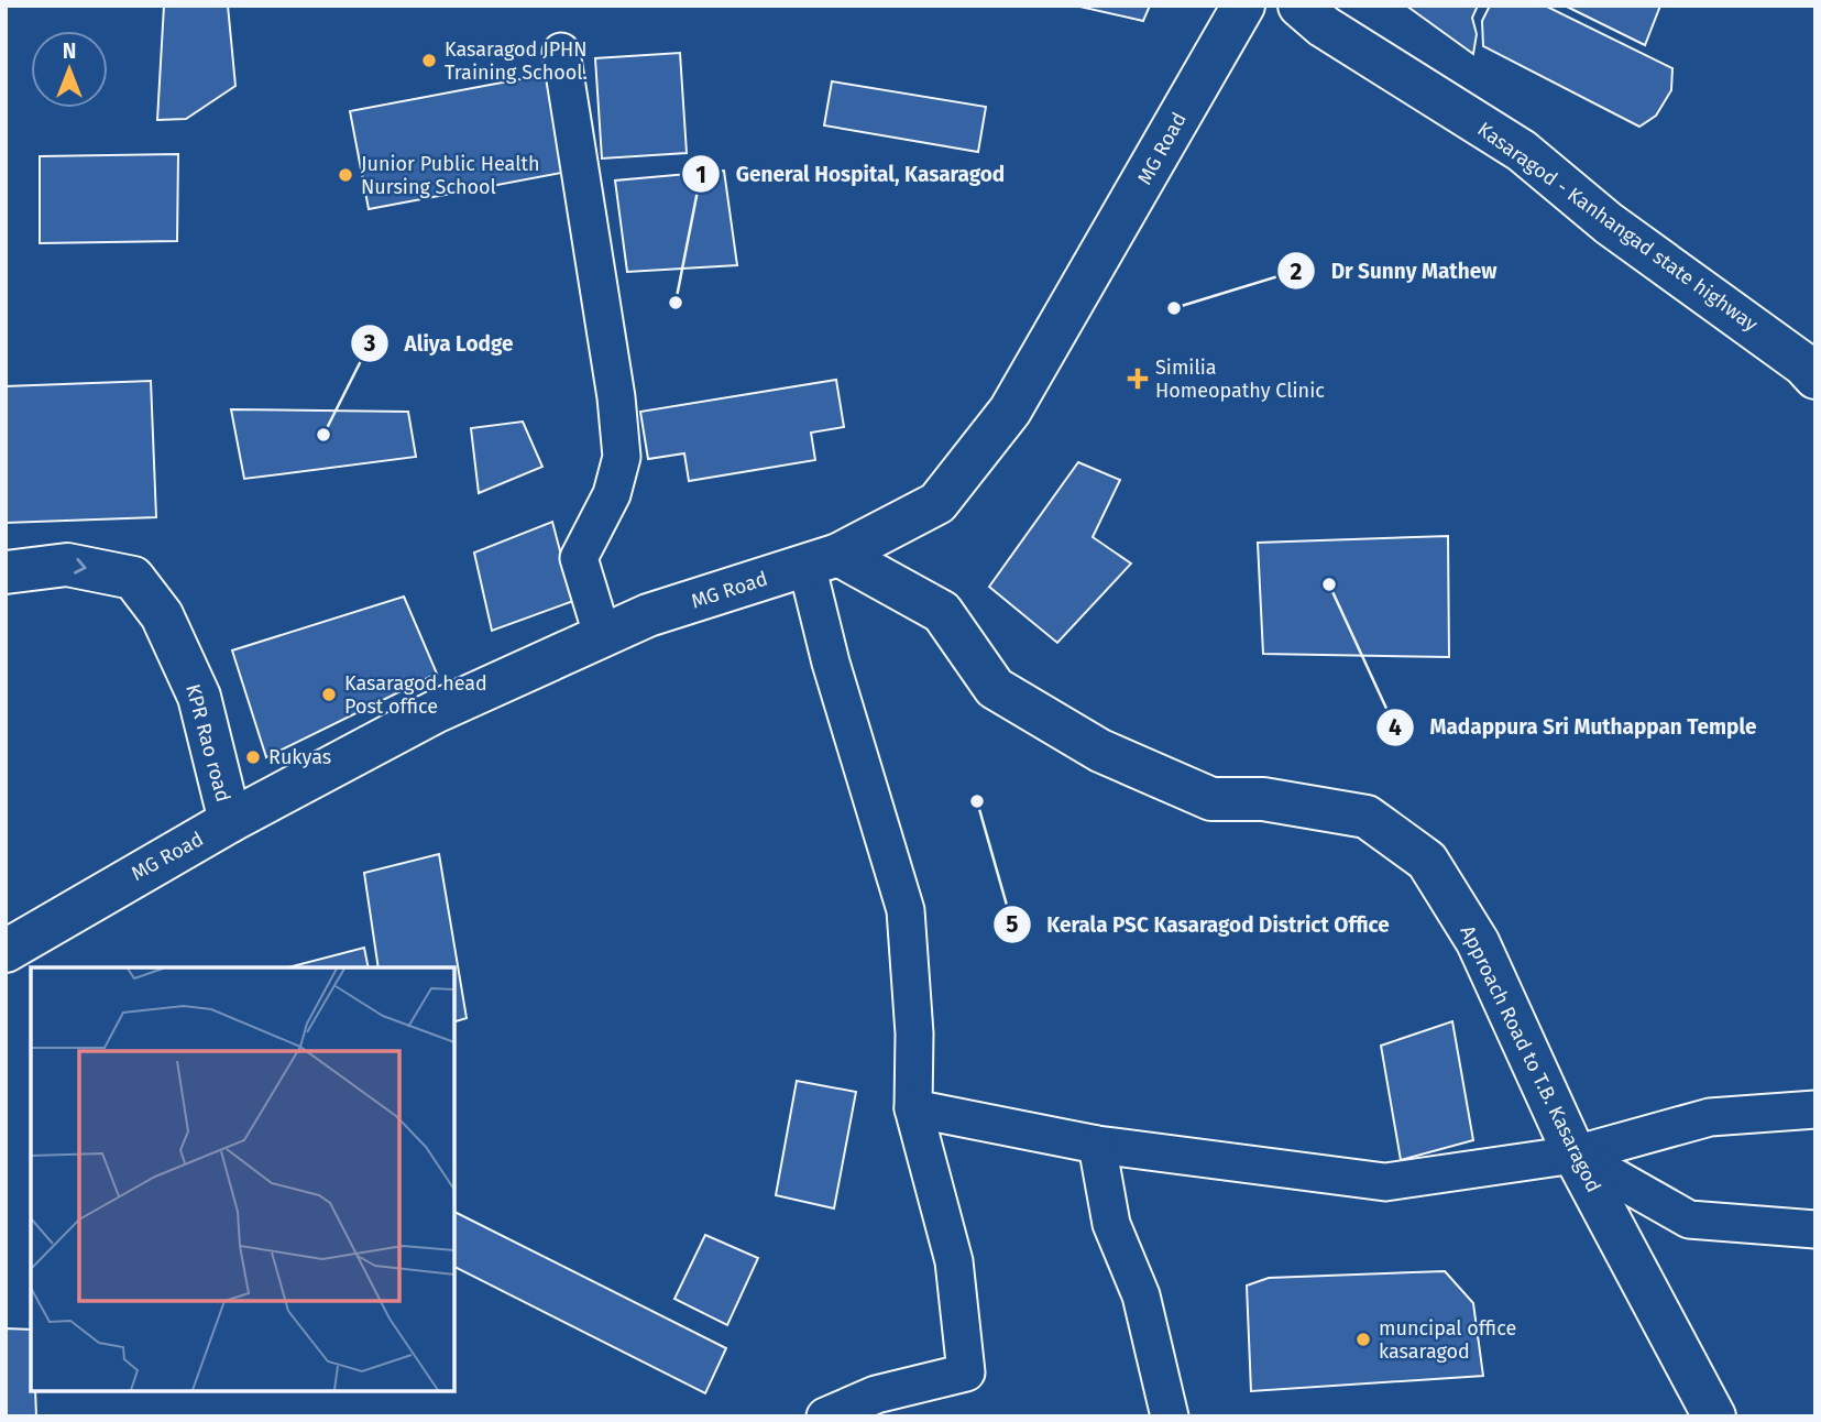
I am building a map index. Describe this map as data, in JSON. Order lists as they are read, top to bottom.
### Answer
{
  "streets": {
    "main road": [
      "MG Road",
      "Kasaragod - Kanhangad state highway",
      "KPR Rao road",
      "Approach Road to T.B. Kasaragod"
    ]
  },
  "crossings": [
    ["MG Road", "KPR Rao road"],
    ["MG Road", "Approach Road to T.B. Kasaragod"]
  ],
  "one_way": ["KPR Rao road"],
  "places": {
    "other": [
      "Kasaragod JPHN Training School.",
      "Junior Public Health Nursing School",
      "General Hospital, Kasaragod",
      "Dr Sunny Mathew",
      "Aliya Lodge",
      "Madappura Sri Muthappan Temple",
      "Kasaragod head Post office",
      "Rukyas",
      "Kerala PSC Kasaragod District Office",
      "muncipal office kasaragod"
    ],
    "health": ["Similia Homeopathy Clinic"]
  },
  "north": "top"
}
